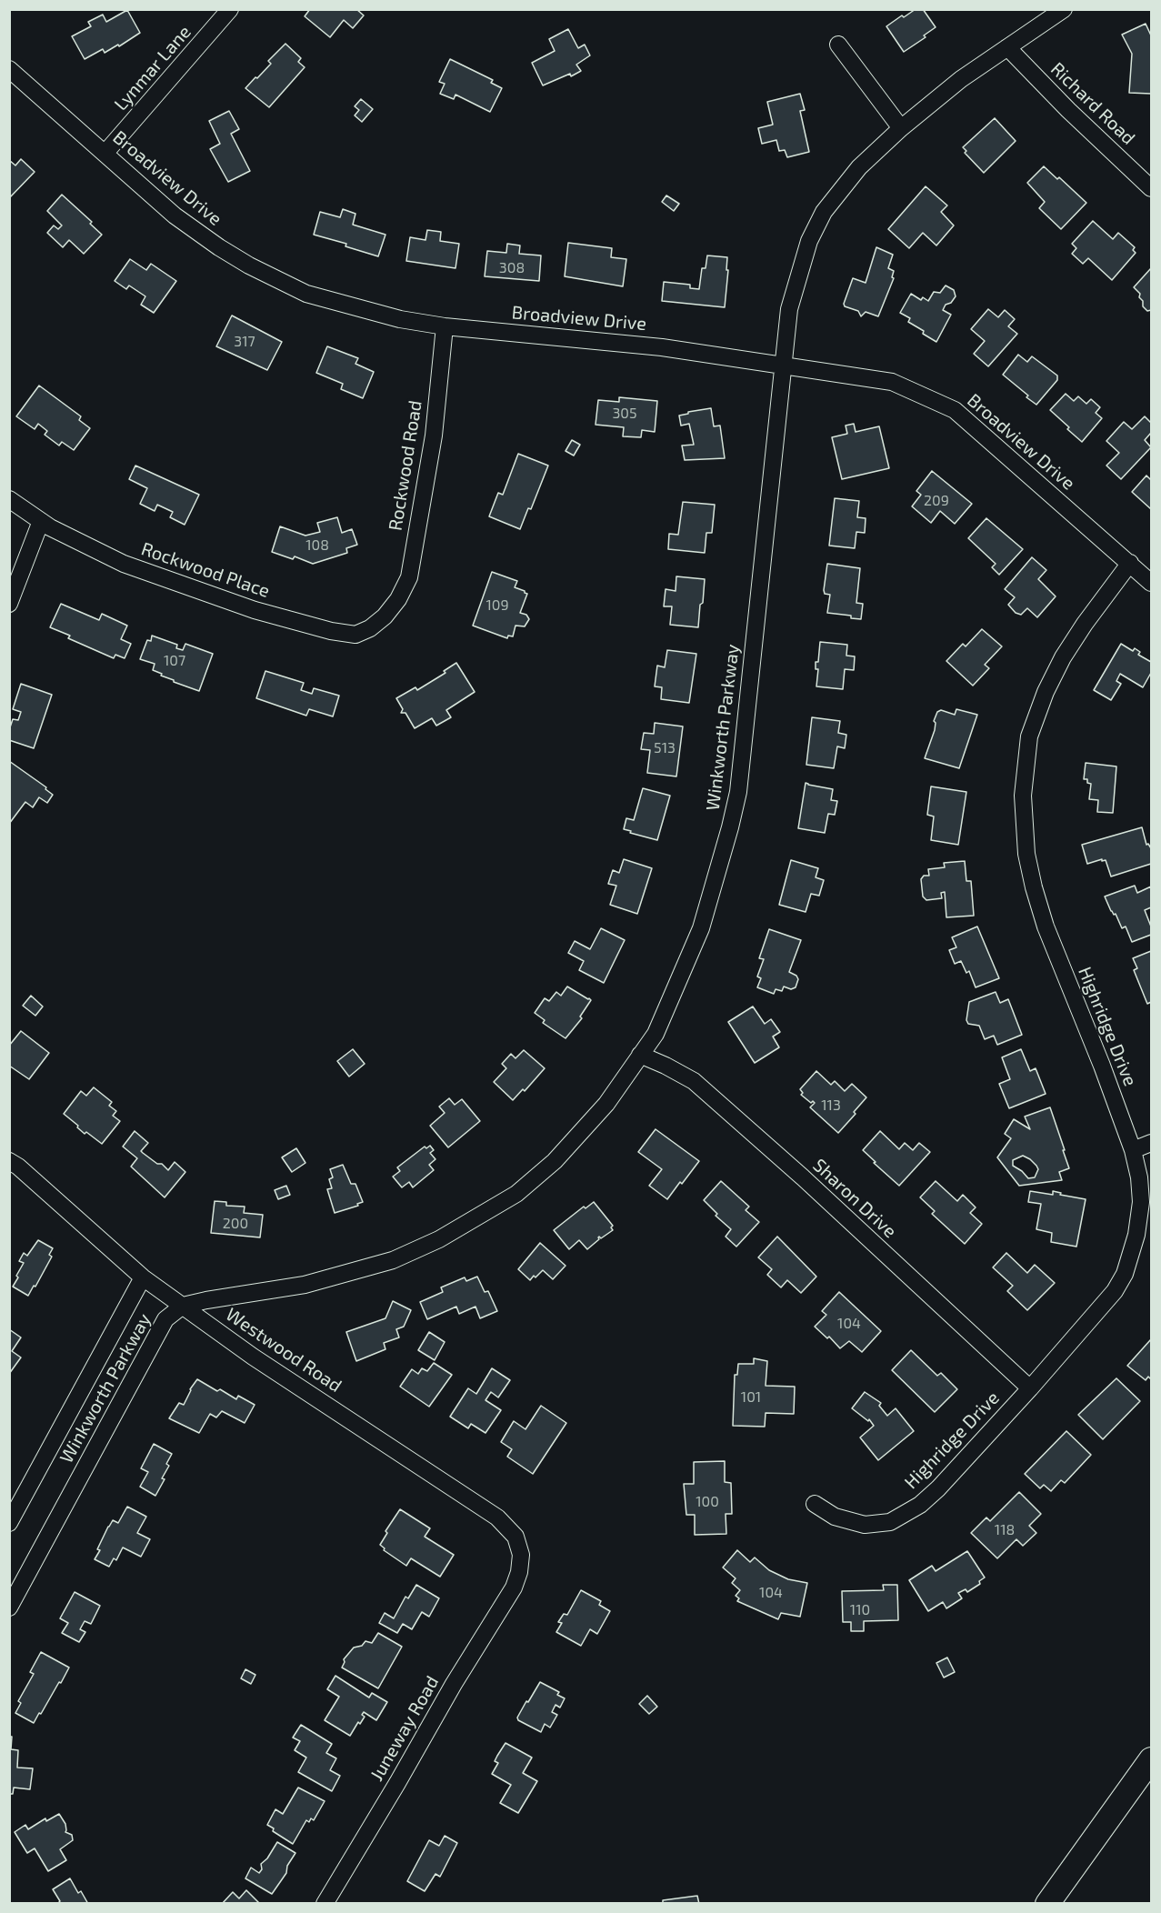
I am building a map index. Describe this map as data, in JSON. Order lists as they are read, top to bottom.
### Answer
{
  "streets": {
    "street": [
      "Lynmar Lane",
      "Richard Road",
      "Broadview Drive",
      "Rockwood Road",
      "Rockwood Place",
      "Winkworth Parkway",
      "Highridge Drive",
      "Sharon Drive",
      "Westwood Road",
      "Juneway Road"
    ]
  },
  "crossings": [
    ["Lynmar Lane", "Broadview Drive"],
    ["Richard Road", "Winkworth Parkway"],
    ["Broadview Drive", "Rockwood Road"],
    ["Broadview Drive", "Winkworth Parkway"],
    ["Broadview Drive", "Highridge Drive"],
    ["Rockwood Road", "Rockwood Place"],
    ["Winkworth Parkway", "Sharon Drive"],
    ["Winkworth Parkway", "Westwood Road"],
    ["Highridge Drive", "Sharon Drive"],
    ["Westwood Road", "Juneway Road"]
  ],
  "house_numbers": [
    "308",
    "317",
    "305",
    "209",
    "108",
    "109",
    "107",
    "513",
    "113",
    "200",
    "104",
    "101",
    "100",
    "118",
    "104",
    "110"
  ]
}
